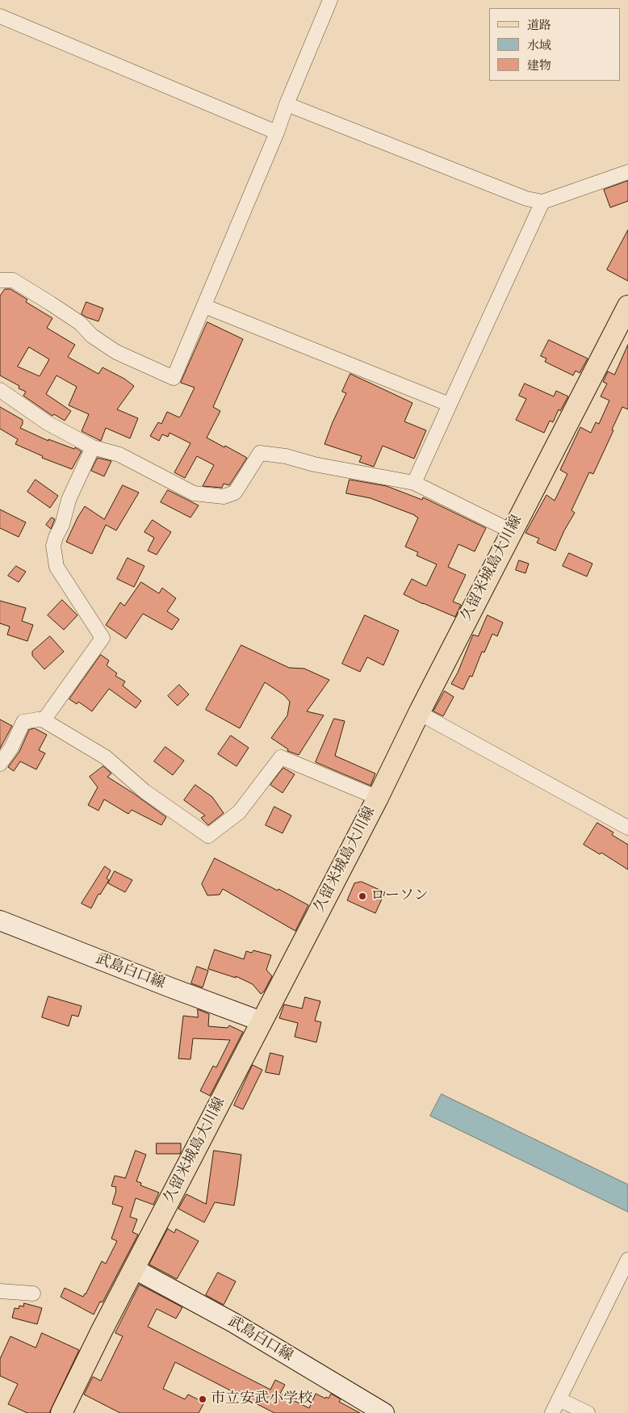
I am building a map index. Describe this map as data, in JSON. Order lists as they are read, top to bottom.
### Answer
{
  "streets": {
    "main road": ["久留米城島大川線", "武島白口線"]
  },
  "crossings": [
    ["久留米城島大川線", "武島白口線"]
  ],
  "places": ["ローソン", "市立安武小学校"],
  "legend": ["道路", "水域", "建物"]
}
